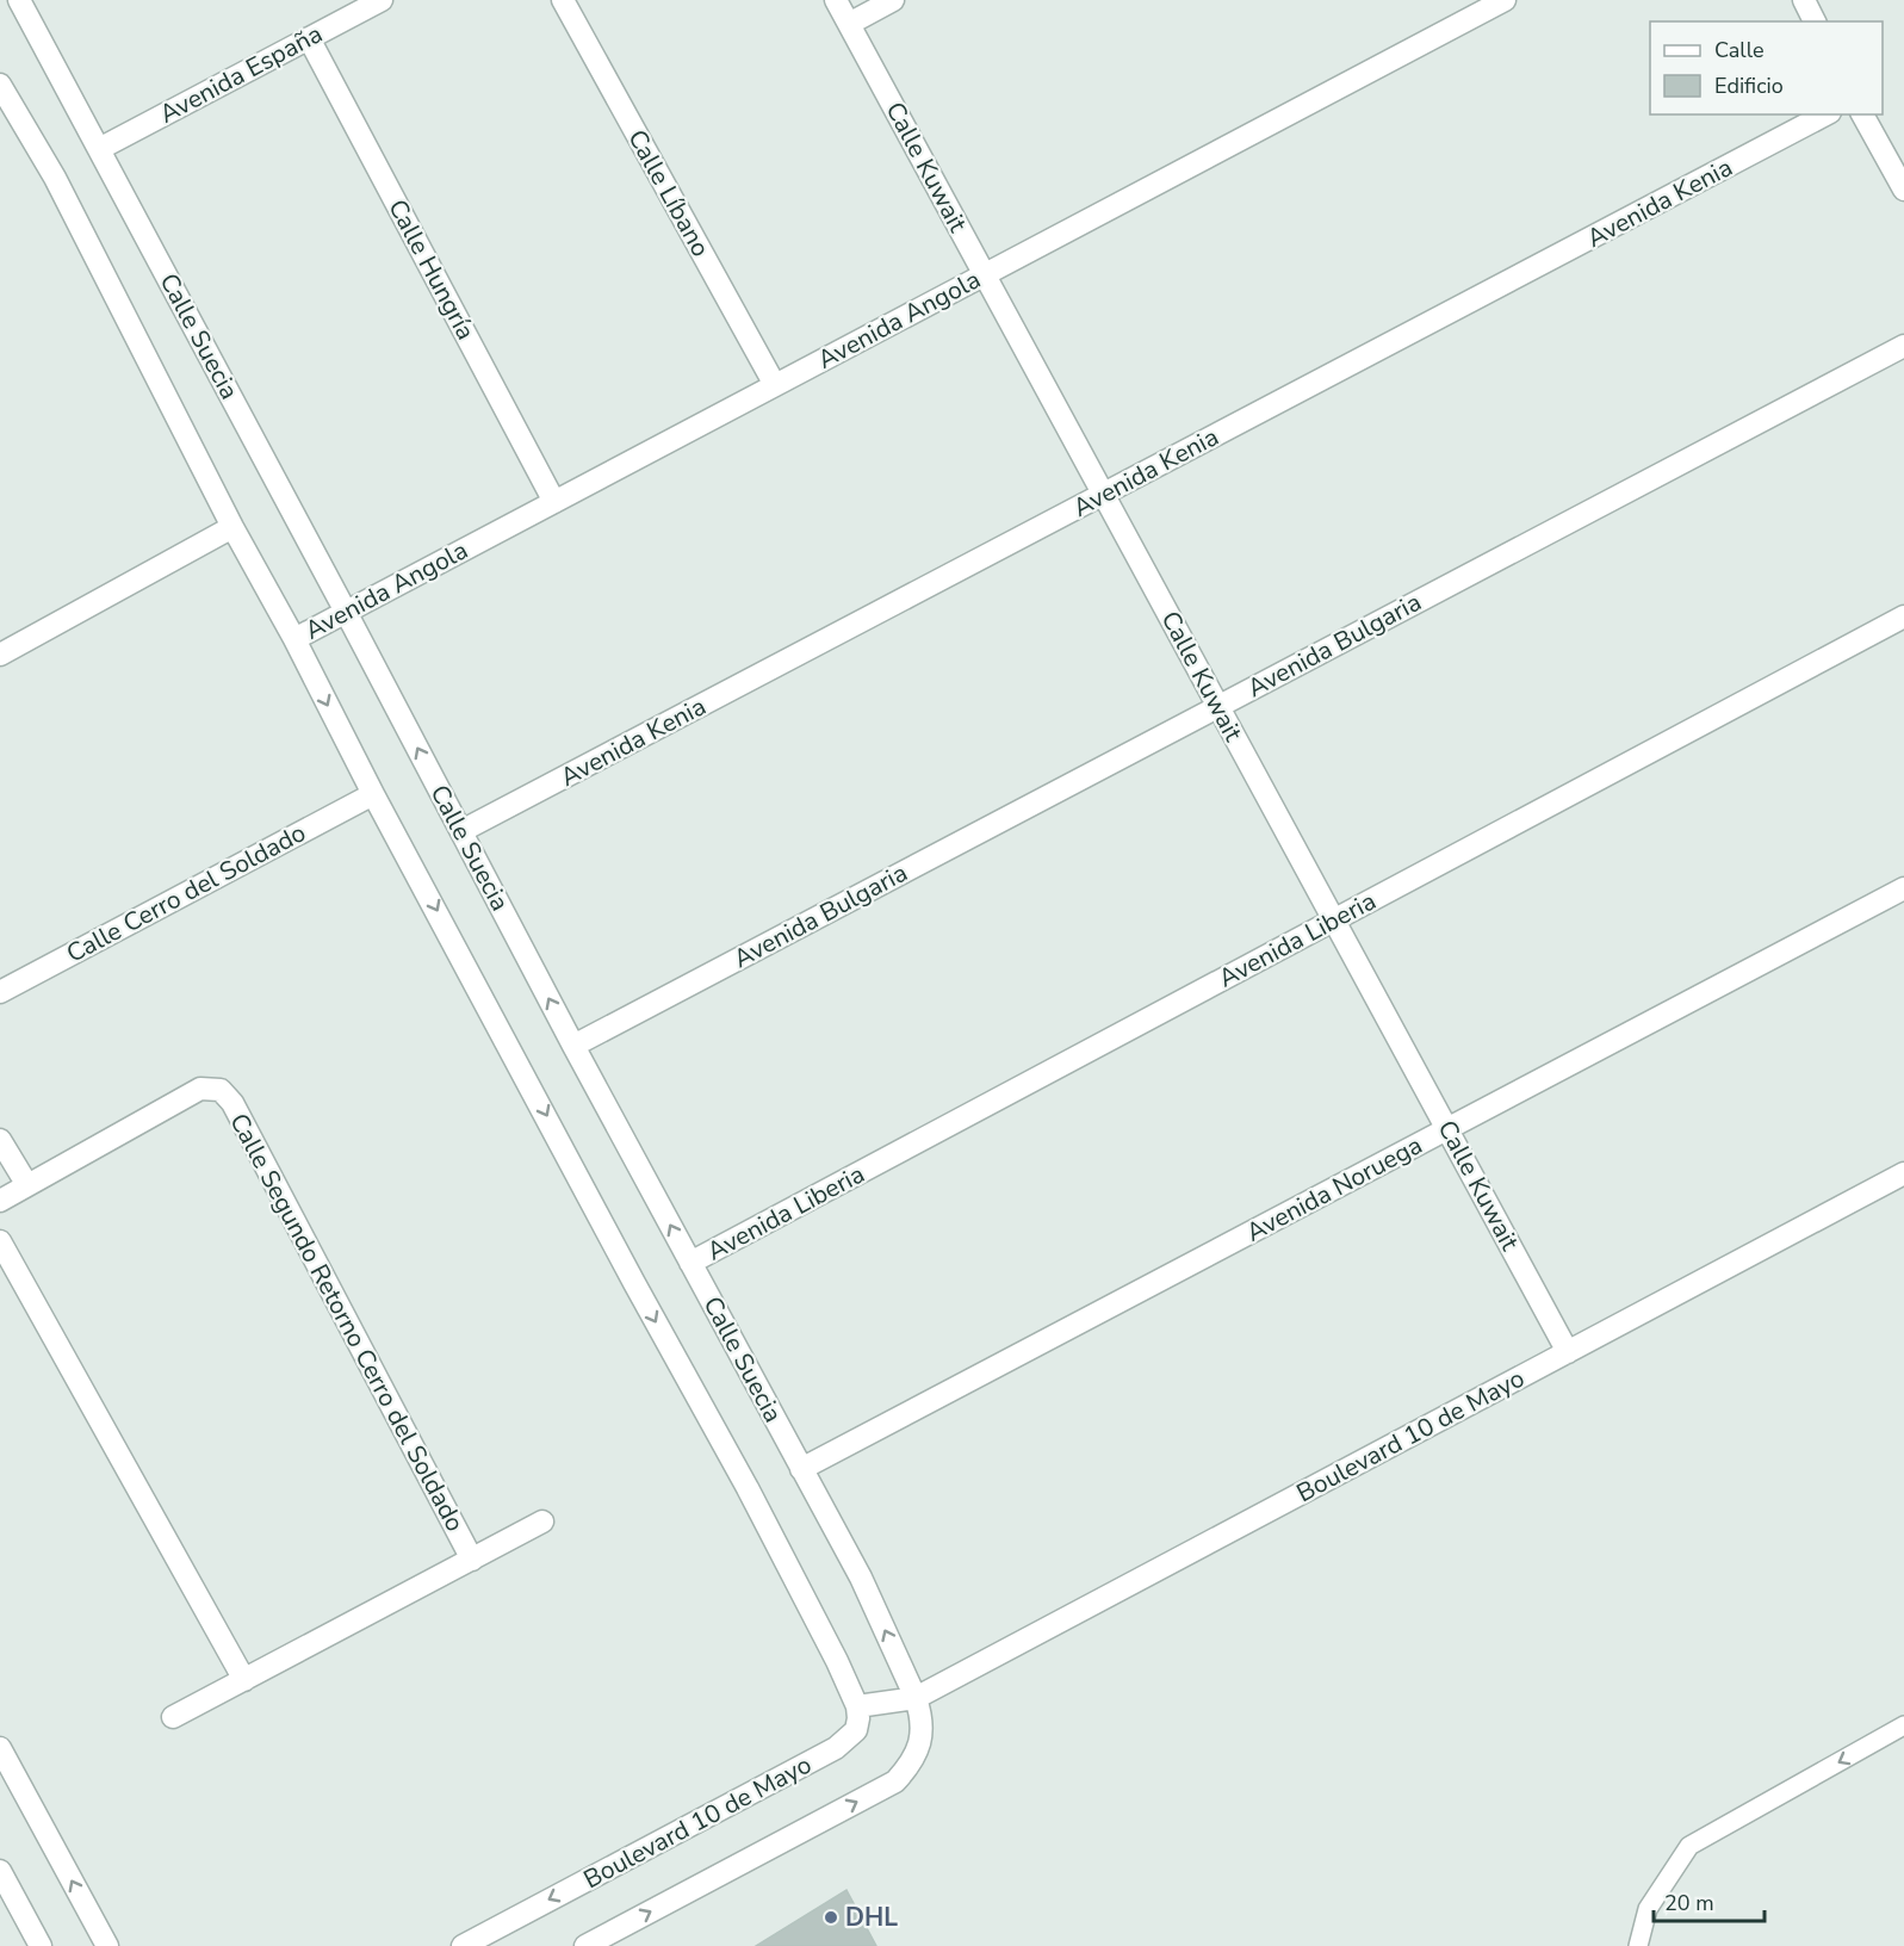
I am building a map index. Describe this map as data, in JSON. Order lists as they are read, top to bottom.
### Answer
{
  "streets": {
    "street": [
      "Avenida España",
      "Calle Kuwait",
      "Calle Líbano",
      "Avenida Kenia",
      "Calle Hungría",
      "Avenida Angola",
      "Calle Suecia",
      "Avenida Bulgaria",
      "Calle Cerro del Soldado",
      "Avenida Liberia",
      "Avenida Noruega",
      "Calle Segundo Retorno Cerro del Soldado",
      "Boulevard 10 de Mayo"
    ]
  },
  "crossings": [
    ["Avenida España", "Calle Hungría"],
    ["Avenida España", "Calle Suecia"],
    ["Calle Kuwait", "Avenida Kenia"],
    ["Calle Kuwait", "Avenida Angola"],
    ["Calle Kuwait", "Avenida Bulgaria"],
    ["Calle Kuwait", "Avenida Liberia"],
    ["Calle Kuwait", "Avenida Noruega"],
    ["Calle Kuwait", "Boulevard 10 de Mayo"],
    ["Calle Líbano", "Avenida Angola"],
    ["Avenida Kenia", "Calle Suecia"],
    ["Calle Hungría", "Avenida Angola"],
    ["Avenida Angola", "Calle Suecia"],
    ["Calle Suecia", "Avenida Bulgaria"],
    ["Calle Suecia", "Avenida Liberia"],
    ["Calle Suecia", "Avenida Noruega"],
    ["Calle Suecia", "Boulevard 10 de Mayo"]
  ],
  "places": ["DHL"],
  "legend": ["Calle", "Edificio"],
  "scale_bar": "20 m"
}
